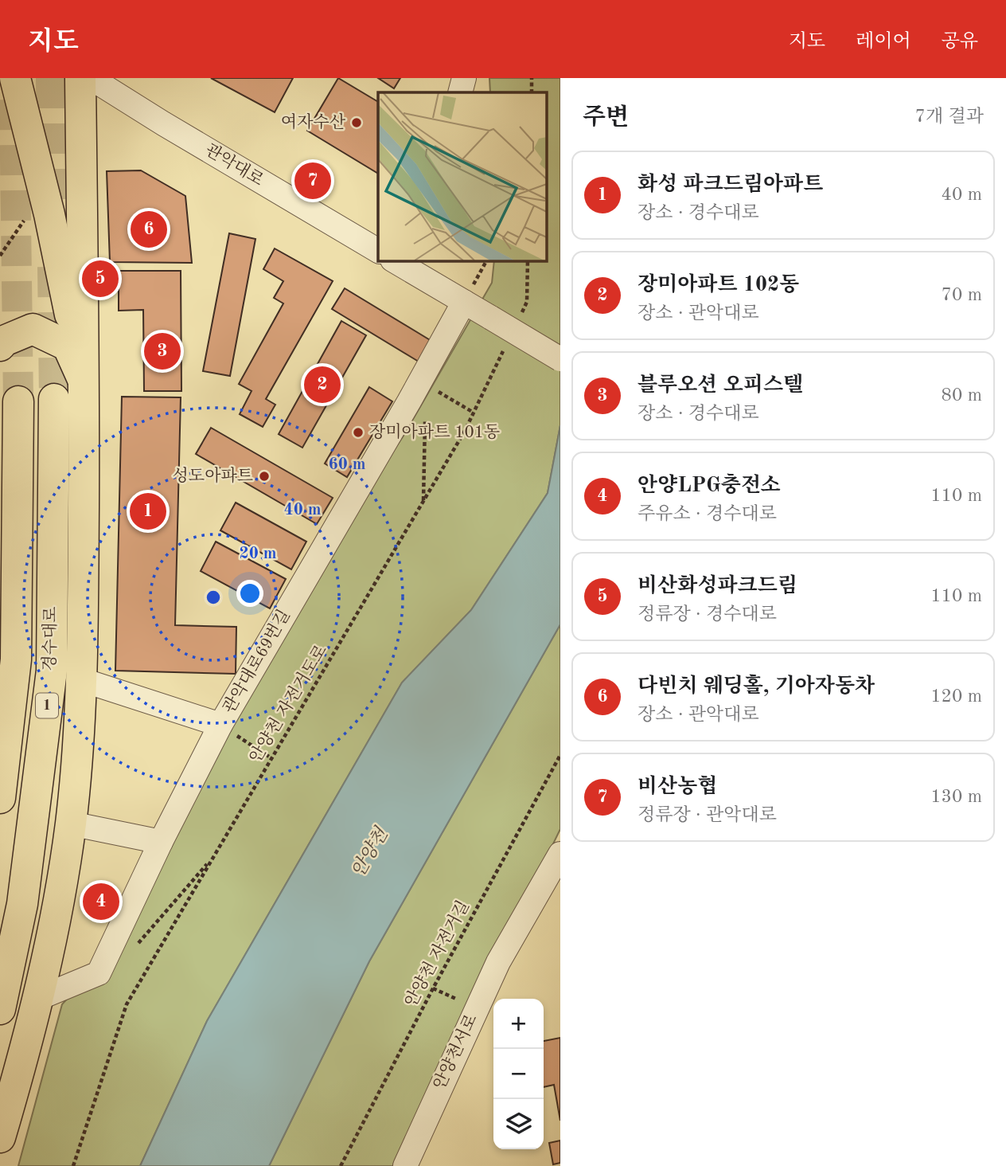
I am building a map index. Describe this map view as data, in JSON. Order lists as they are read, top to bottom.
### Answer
{
  "streets": {
    "main road": ["경수대로", "1"],
    "street": ["관악대로", "관악대로69번길", "안양천서로"],
    "path": ["안양천 자전거도로", "안양천 자전거길"]
  },
  "water": ["안양천"],
  "places": ["여자수산", "장미아파트 101동", "성도아파트"],
  "page": {
    "header": "지도",
    "nav": ["지도", "레이어", "공유"],
    "heading": ["주변", "7개 결과"],
    "list": [
      {
        "mark": "1",
        "name": "화성 파크드림아파트",
        "note": "장소 · 경수대로",
        "value": "40 m"
      },
      {
        "mark": "2",
        "name": "장미아파트 102동",
        "note": "장소 · 관악대로",
        "value": "70 m"
      },
      {
        "mark": "3",
        "name": "블루오션 오피스텔",
        "note": "장소 · 경수대로",
        "value": "80 m"
      },
      {
        "mark": "4",
        "name": "안양LPG충전소",
        "note": "주유소 · 경수대로",
        "value": "110 m"
      },
      {
        "mark": "5",
        "name": "비산화성파크드림",
        "note": "정류장 · 경수대로",
        "value": "110 m"
      },
      {
        "mark": "6",
        "name": "다빈치 웨딩홀, 기아자동차",
        "note": "장소 · 관악대로",
        "value": "120 m"
      },
      {
        "mark": "7",
        "name": "비산농협",
        "note": "정류장 · 관악대로",
        "value": "130 m"
      }
    ],
    "pins": [
      "7",
      "6",
      "5",
      "3",
      "2",
      "1",
      "4"
    ],
    "map_buttons": ["+", "−"]
  },
  "rings": ["60 m", "40 m", "20 m"]
}
